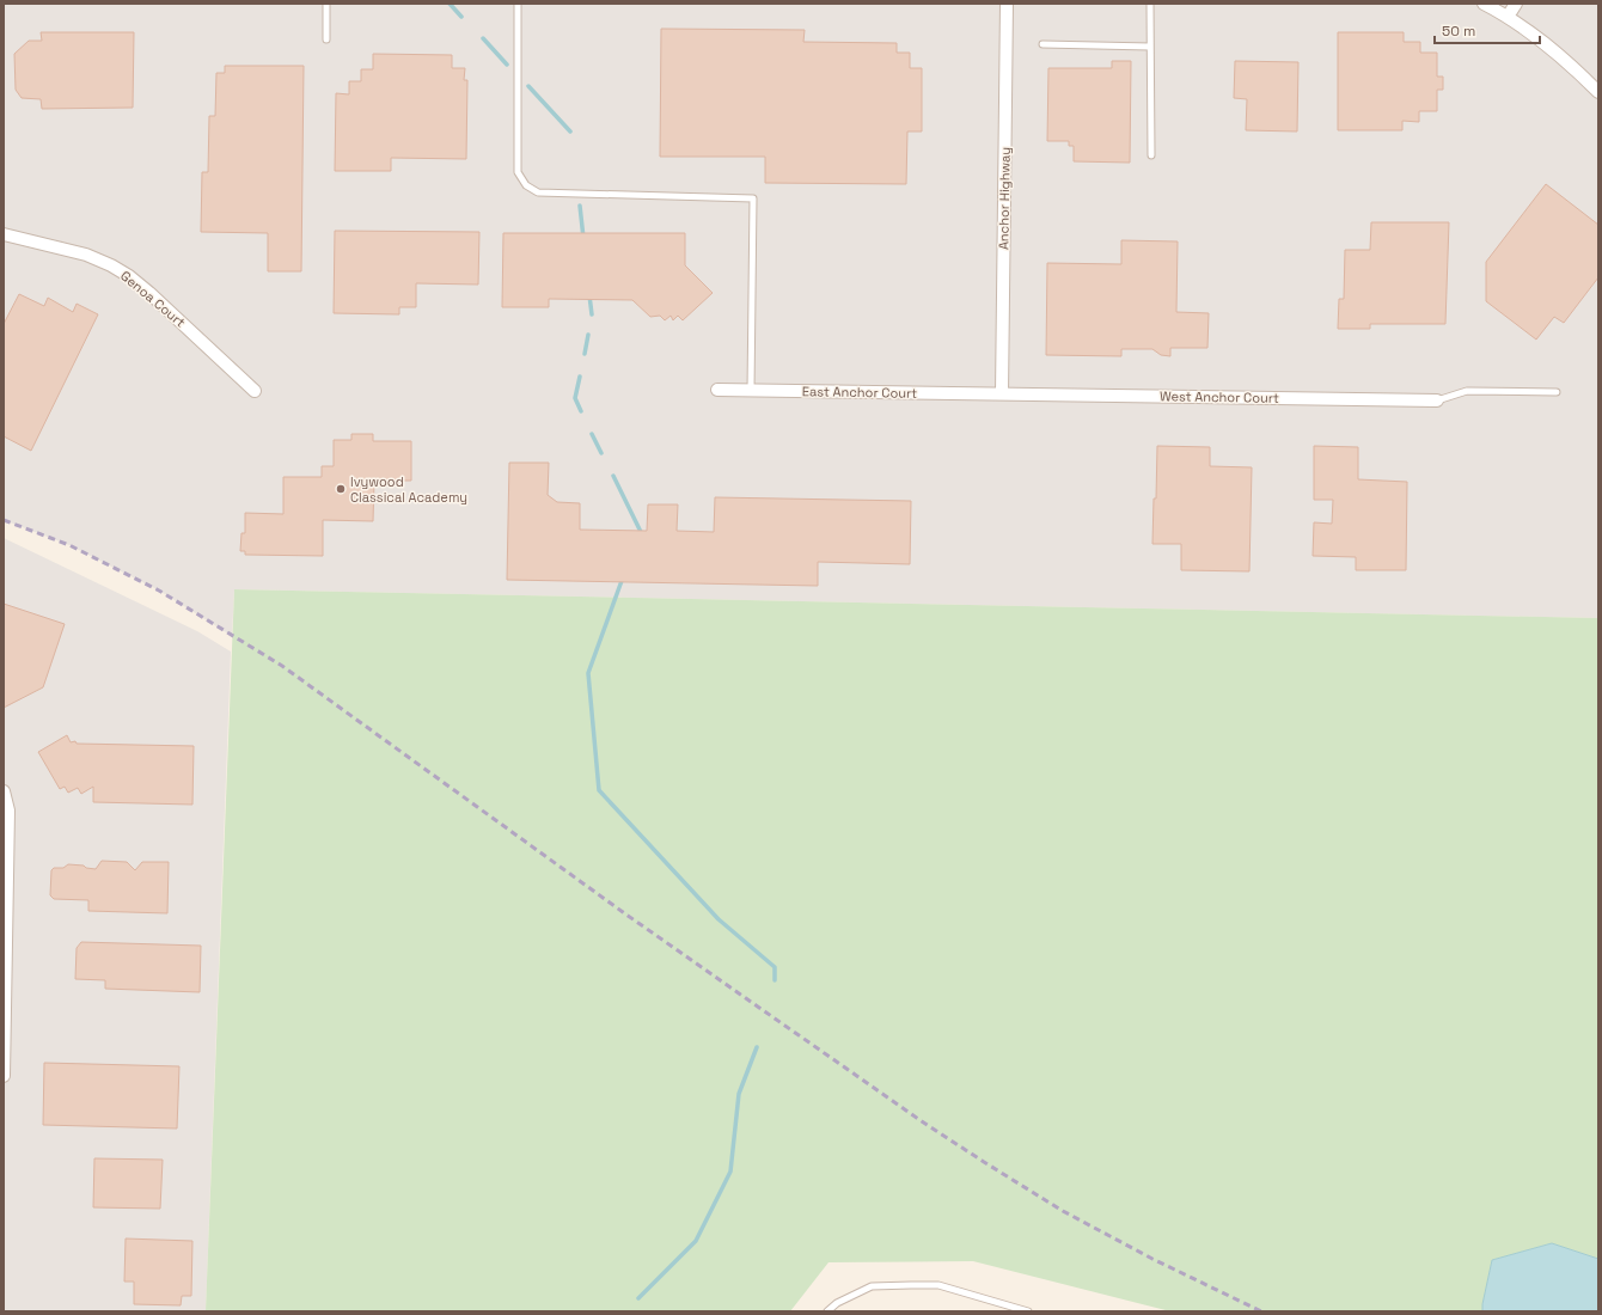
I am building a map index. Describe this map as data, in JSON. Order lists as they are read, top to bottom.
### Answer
{
  "streets": {
    "street": [
      "Anchor Highway",
      "Genoa Court",
      "East Anchor Court",
      "West Anchor Court"
    ]
  },
  "crossings": [
    ["Anchor Highway", "East Anchor Court"],
    ["Anchor Highway", "West Anchor Court"],
    ["East Anchor Court", "West Anchor Court"]
  ],
  "places": ["Ivywood Classical Academy"],
  "scale_bar": "50 m"
}
